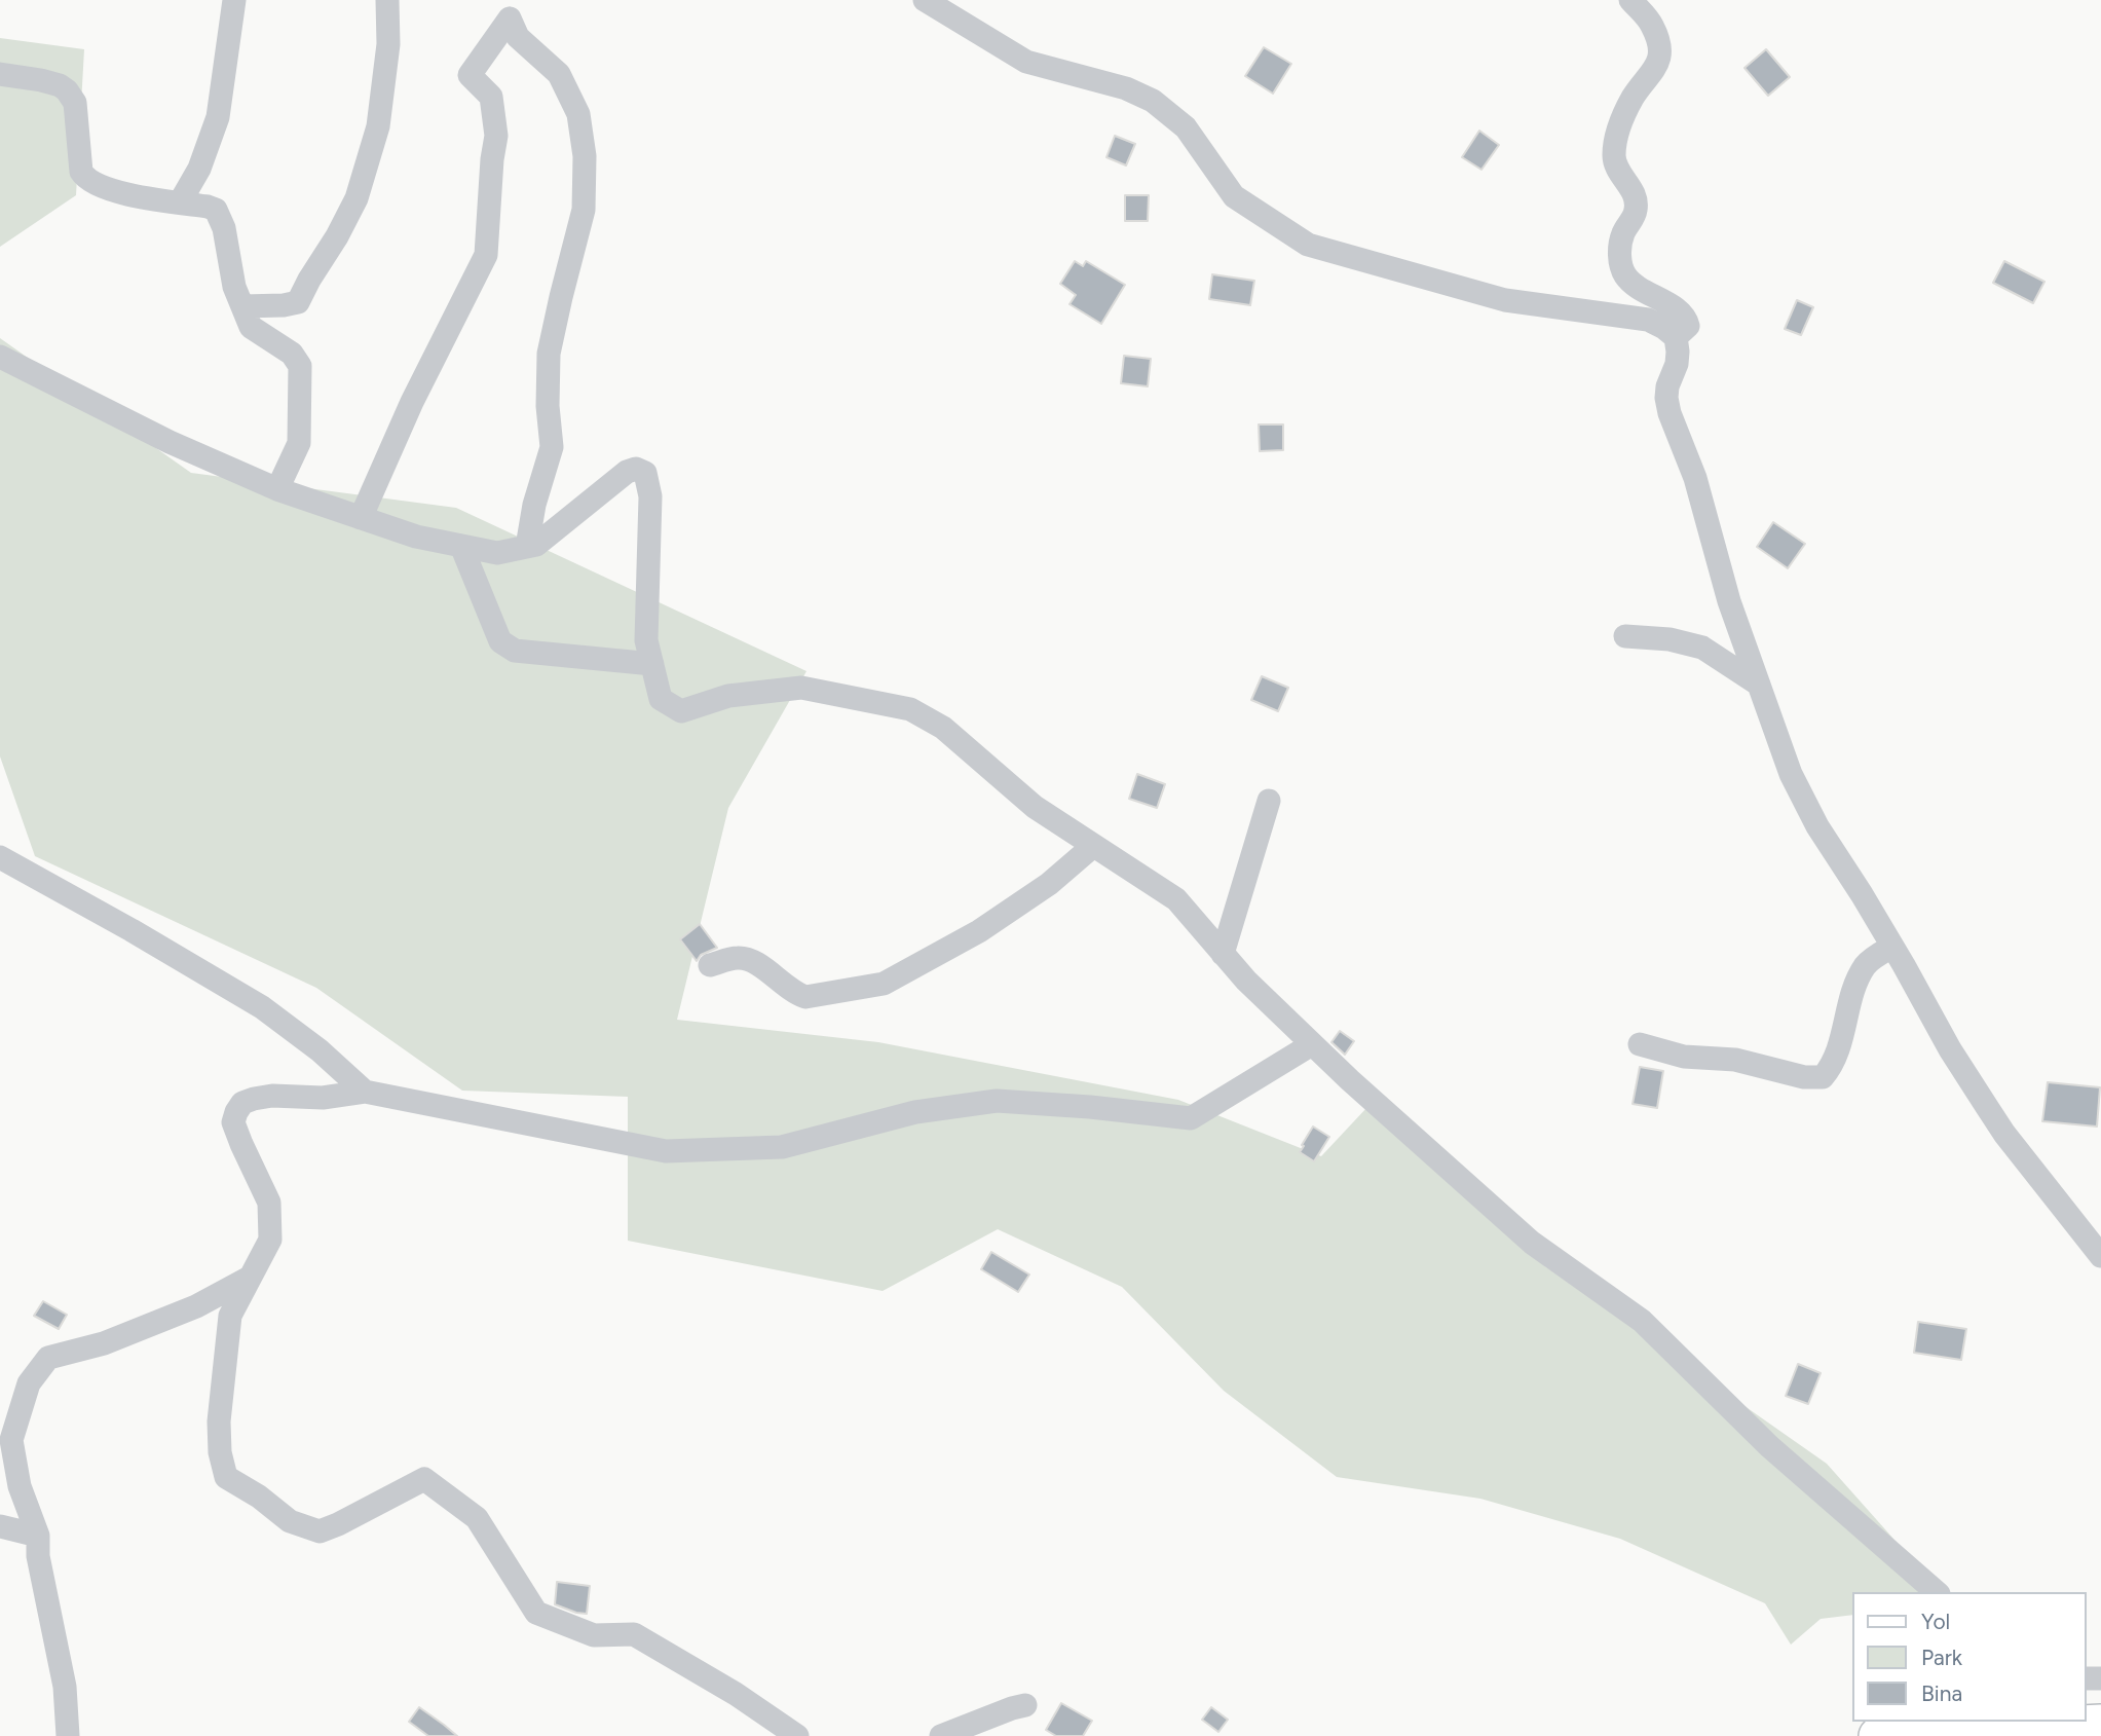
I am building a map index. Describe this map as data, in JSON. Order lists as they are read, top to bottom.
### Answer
{
  "legend": ["Yol", "Park", "Bina"]
}
